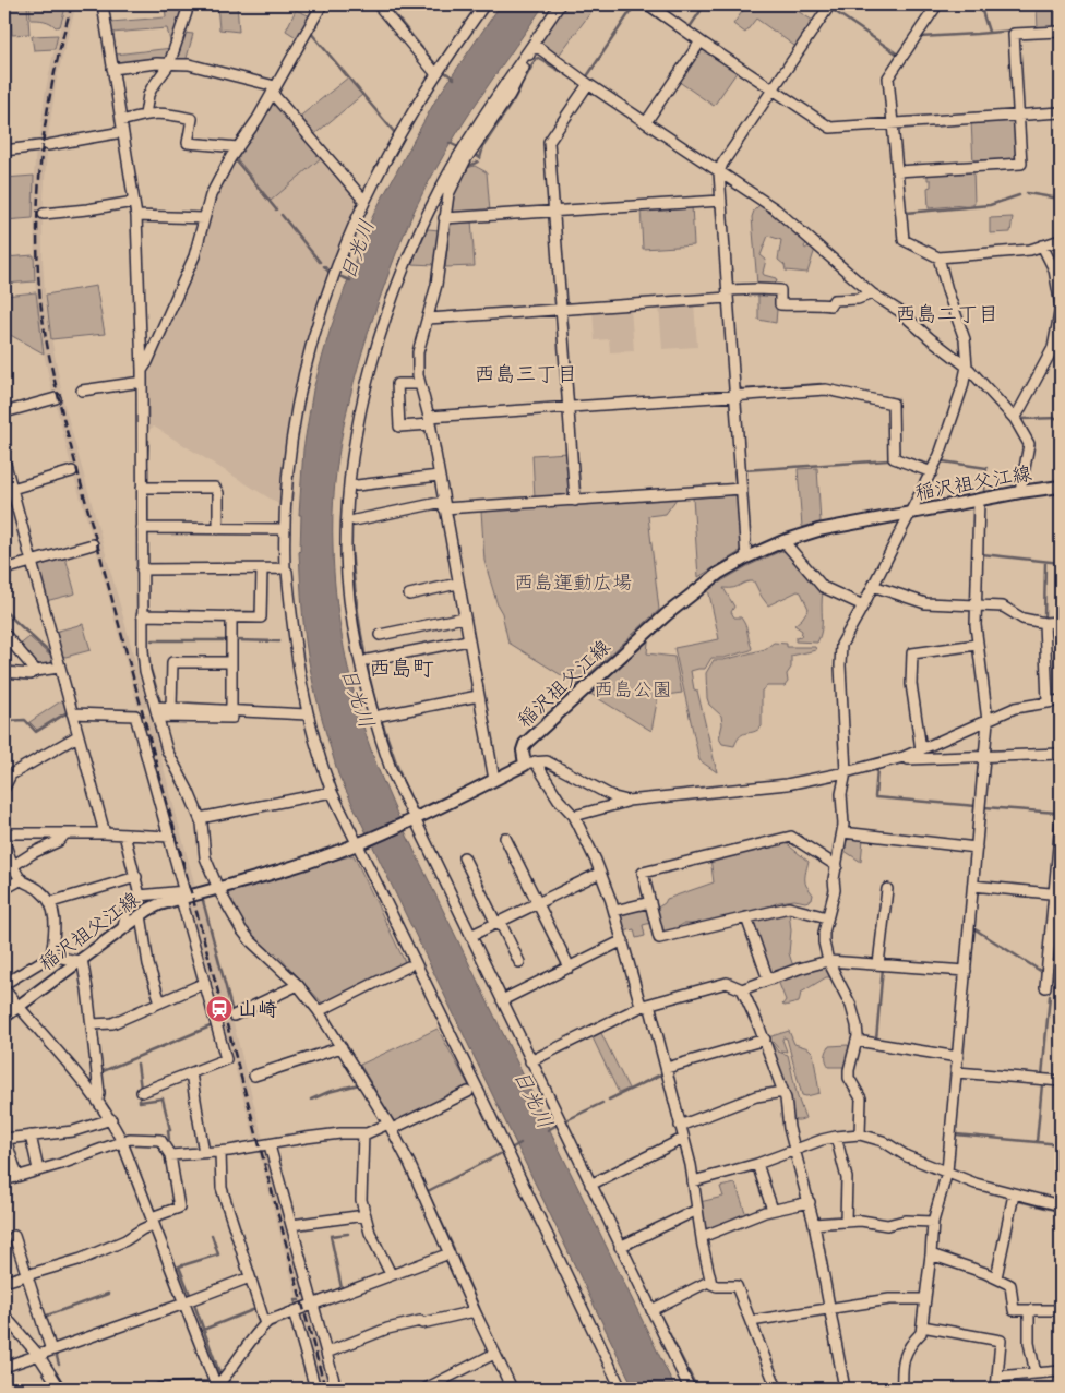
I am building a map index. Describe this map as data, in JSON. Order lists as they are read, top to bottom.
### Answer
{
  "streets": {
    "main road": ["稲沢祖父江線"]
  },
  "districts": ["西島二丁目", "西島三丁目", "西島町"],
  "water": ["日光川"],
  "parks": ["西島運動広場", "西島公園"],
  "places": {
    "station": ["山崎"]
  }
}
